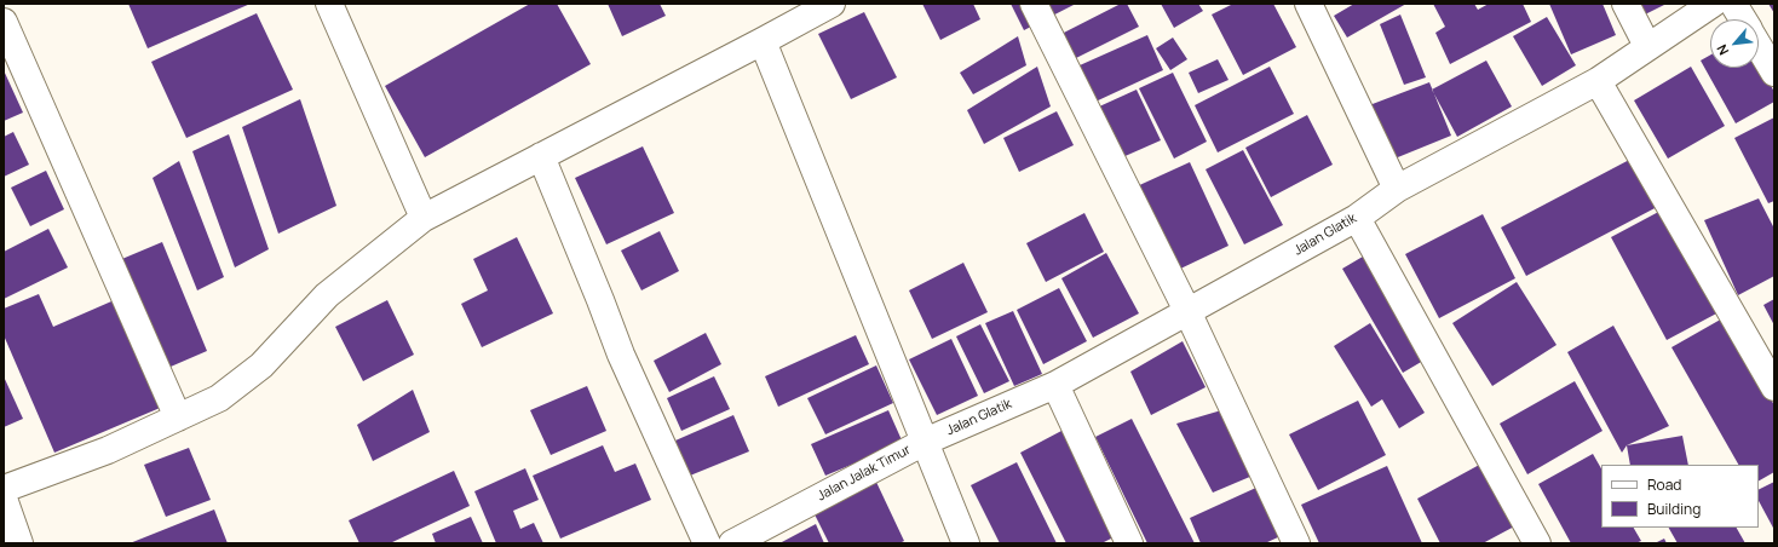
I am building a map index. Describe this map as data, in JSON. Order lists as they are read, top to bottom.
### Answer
{
  "streets": {
    "street": ["Jalan Glatik", "Jalan Jalak Timur"]
  },
  "crossings": [
    ["Jalan Glatik", "Jalan Jalak Timur"]
  ],
  "legend": ["Road", "Building"],
  "north": "bottom left"
}
